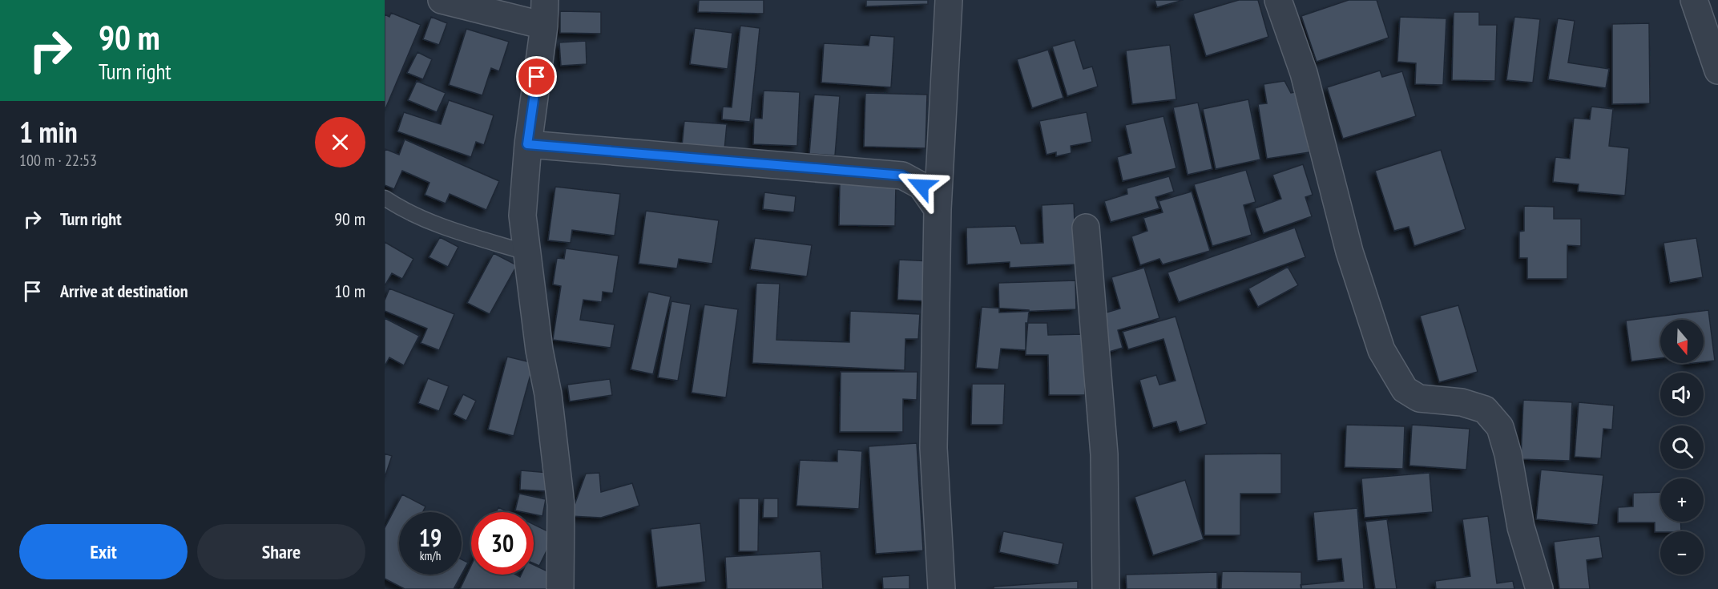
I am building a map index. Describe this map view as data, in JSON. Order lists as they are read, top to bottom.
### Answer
{
  "north": "bottom",
  "page": {
    "turn": ["90 m", "Turn right"],
    "heading": ["1 min", "100 m · 22:53"],
    "list": [
      {
        "name": "Turn right",
        "value": "90 m"
      },
      {
        "name": "Arrive at destination",
        "value": "10 m"
      }
    ],
    "map_buttons": ["+", "−"],
    "speed": "19 km/h",
    "limit": "30",
    "buttons": ["Exit", "Share"]
  }
}
